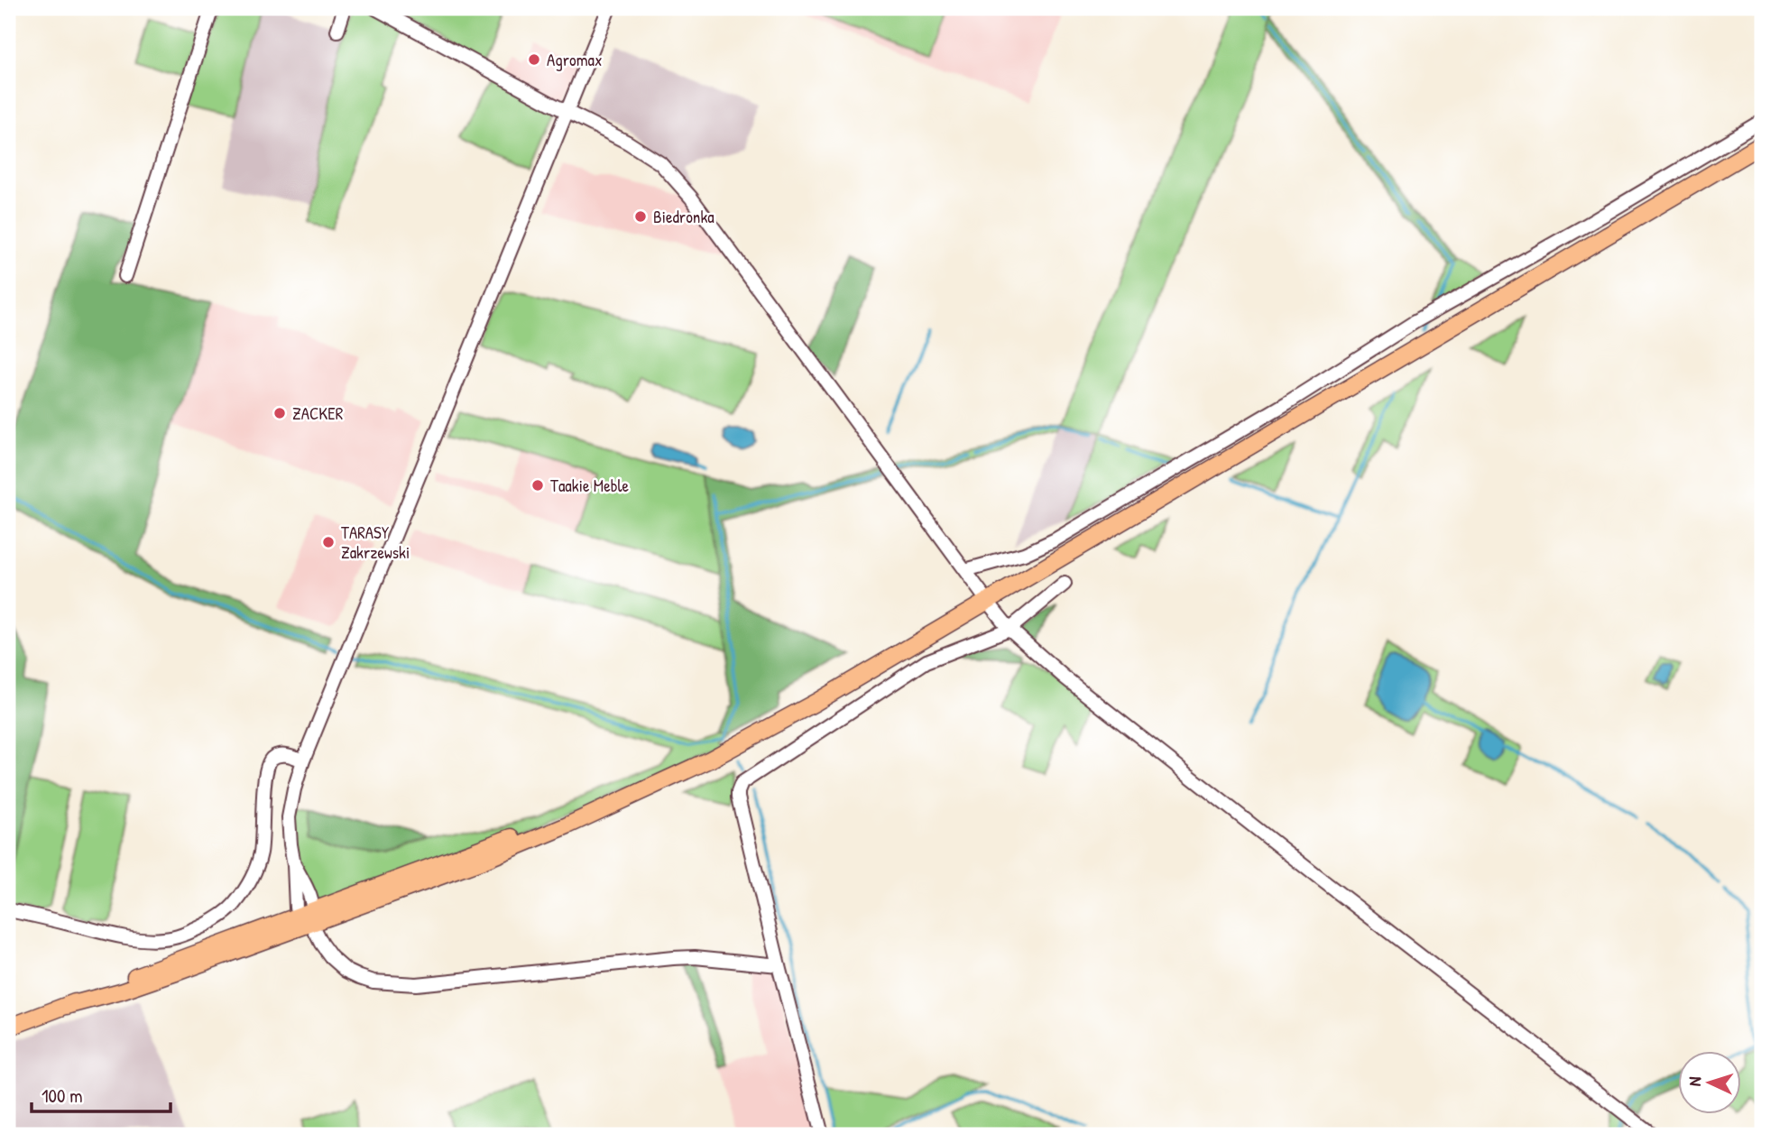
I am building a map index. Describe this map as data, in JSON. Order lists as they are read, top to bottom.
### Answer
{
  "places": [
    "Agromax",
    "Biedronka",
    "ZACKER",
    "Taakie Meble",
    "TARASY Zakrzewski"
  ],
  "scale_bar": "100 m",
  "north": "left"
}
